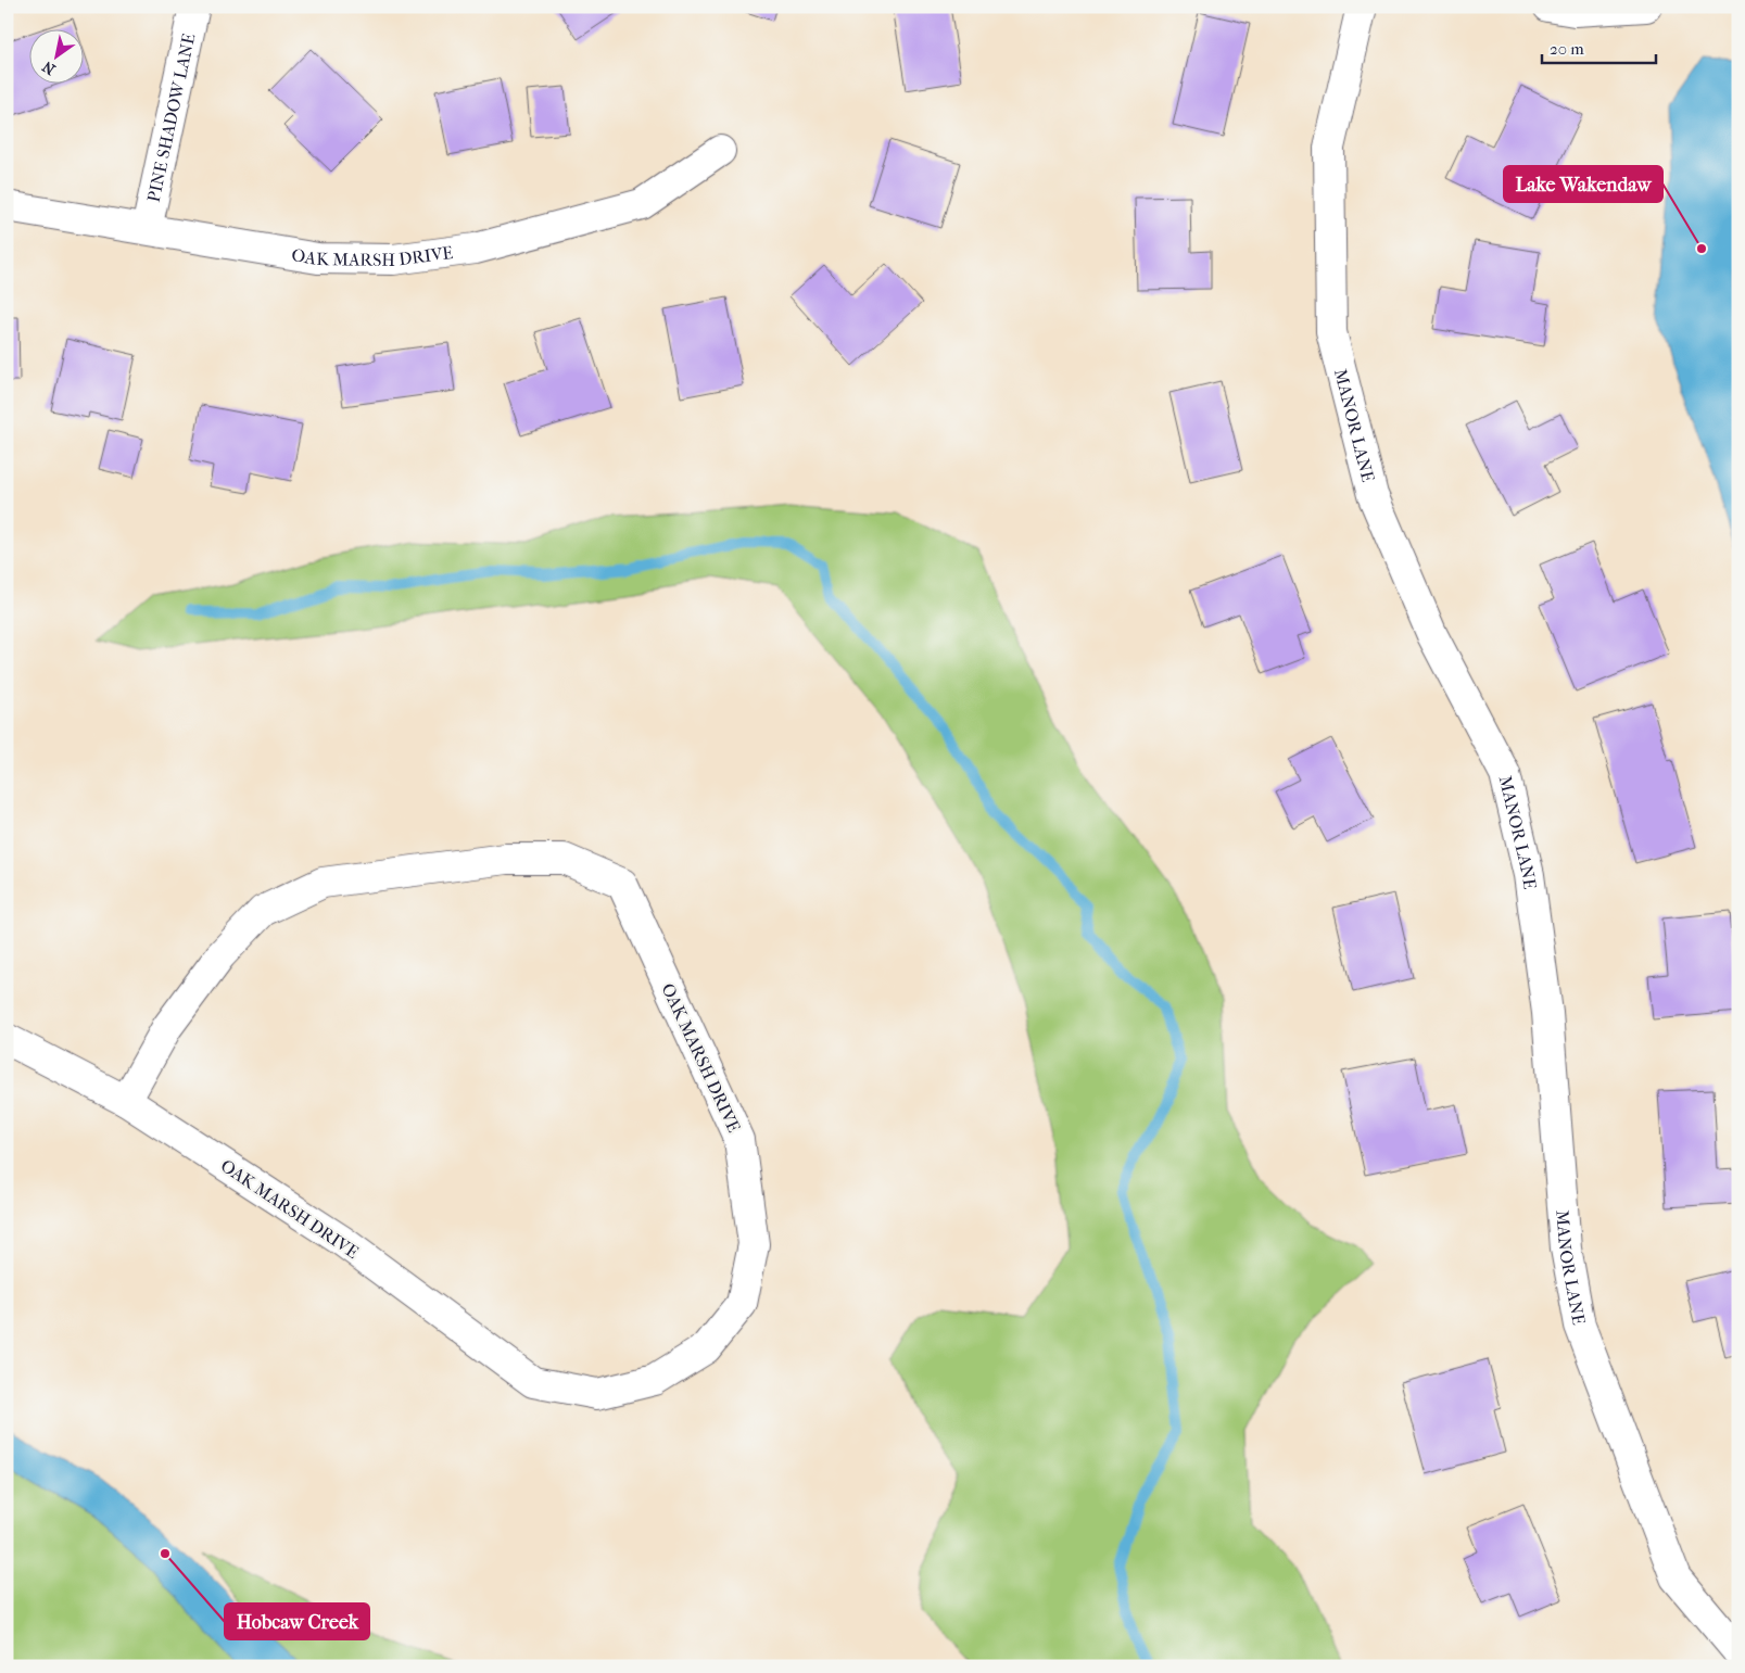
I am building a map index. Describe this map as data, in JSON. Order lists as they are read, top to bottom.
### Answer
{
  "streets": {
    "street": ["PINE SHADOW LANE", "OAK MARSH DRIVE", "MANOR LANE"]
  },
  "crossings": [
    ["PINE SHADOW LANE", "OAK MARSH DRIVE"]
  ],
  "places": ["Lake Wakendaw", "Hobcaw Creek"],
  "scale_bar": "20 m",
  "north": "bottom left"
}
